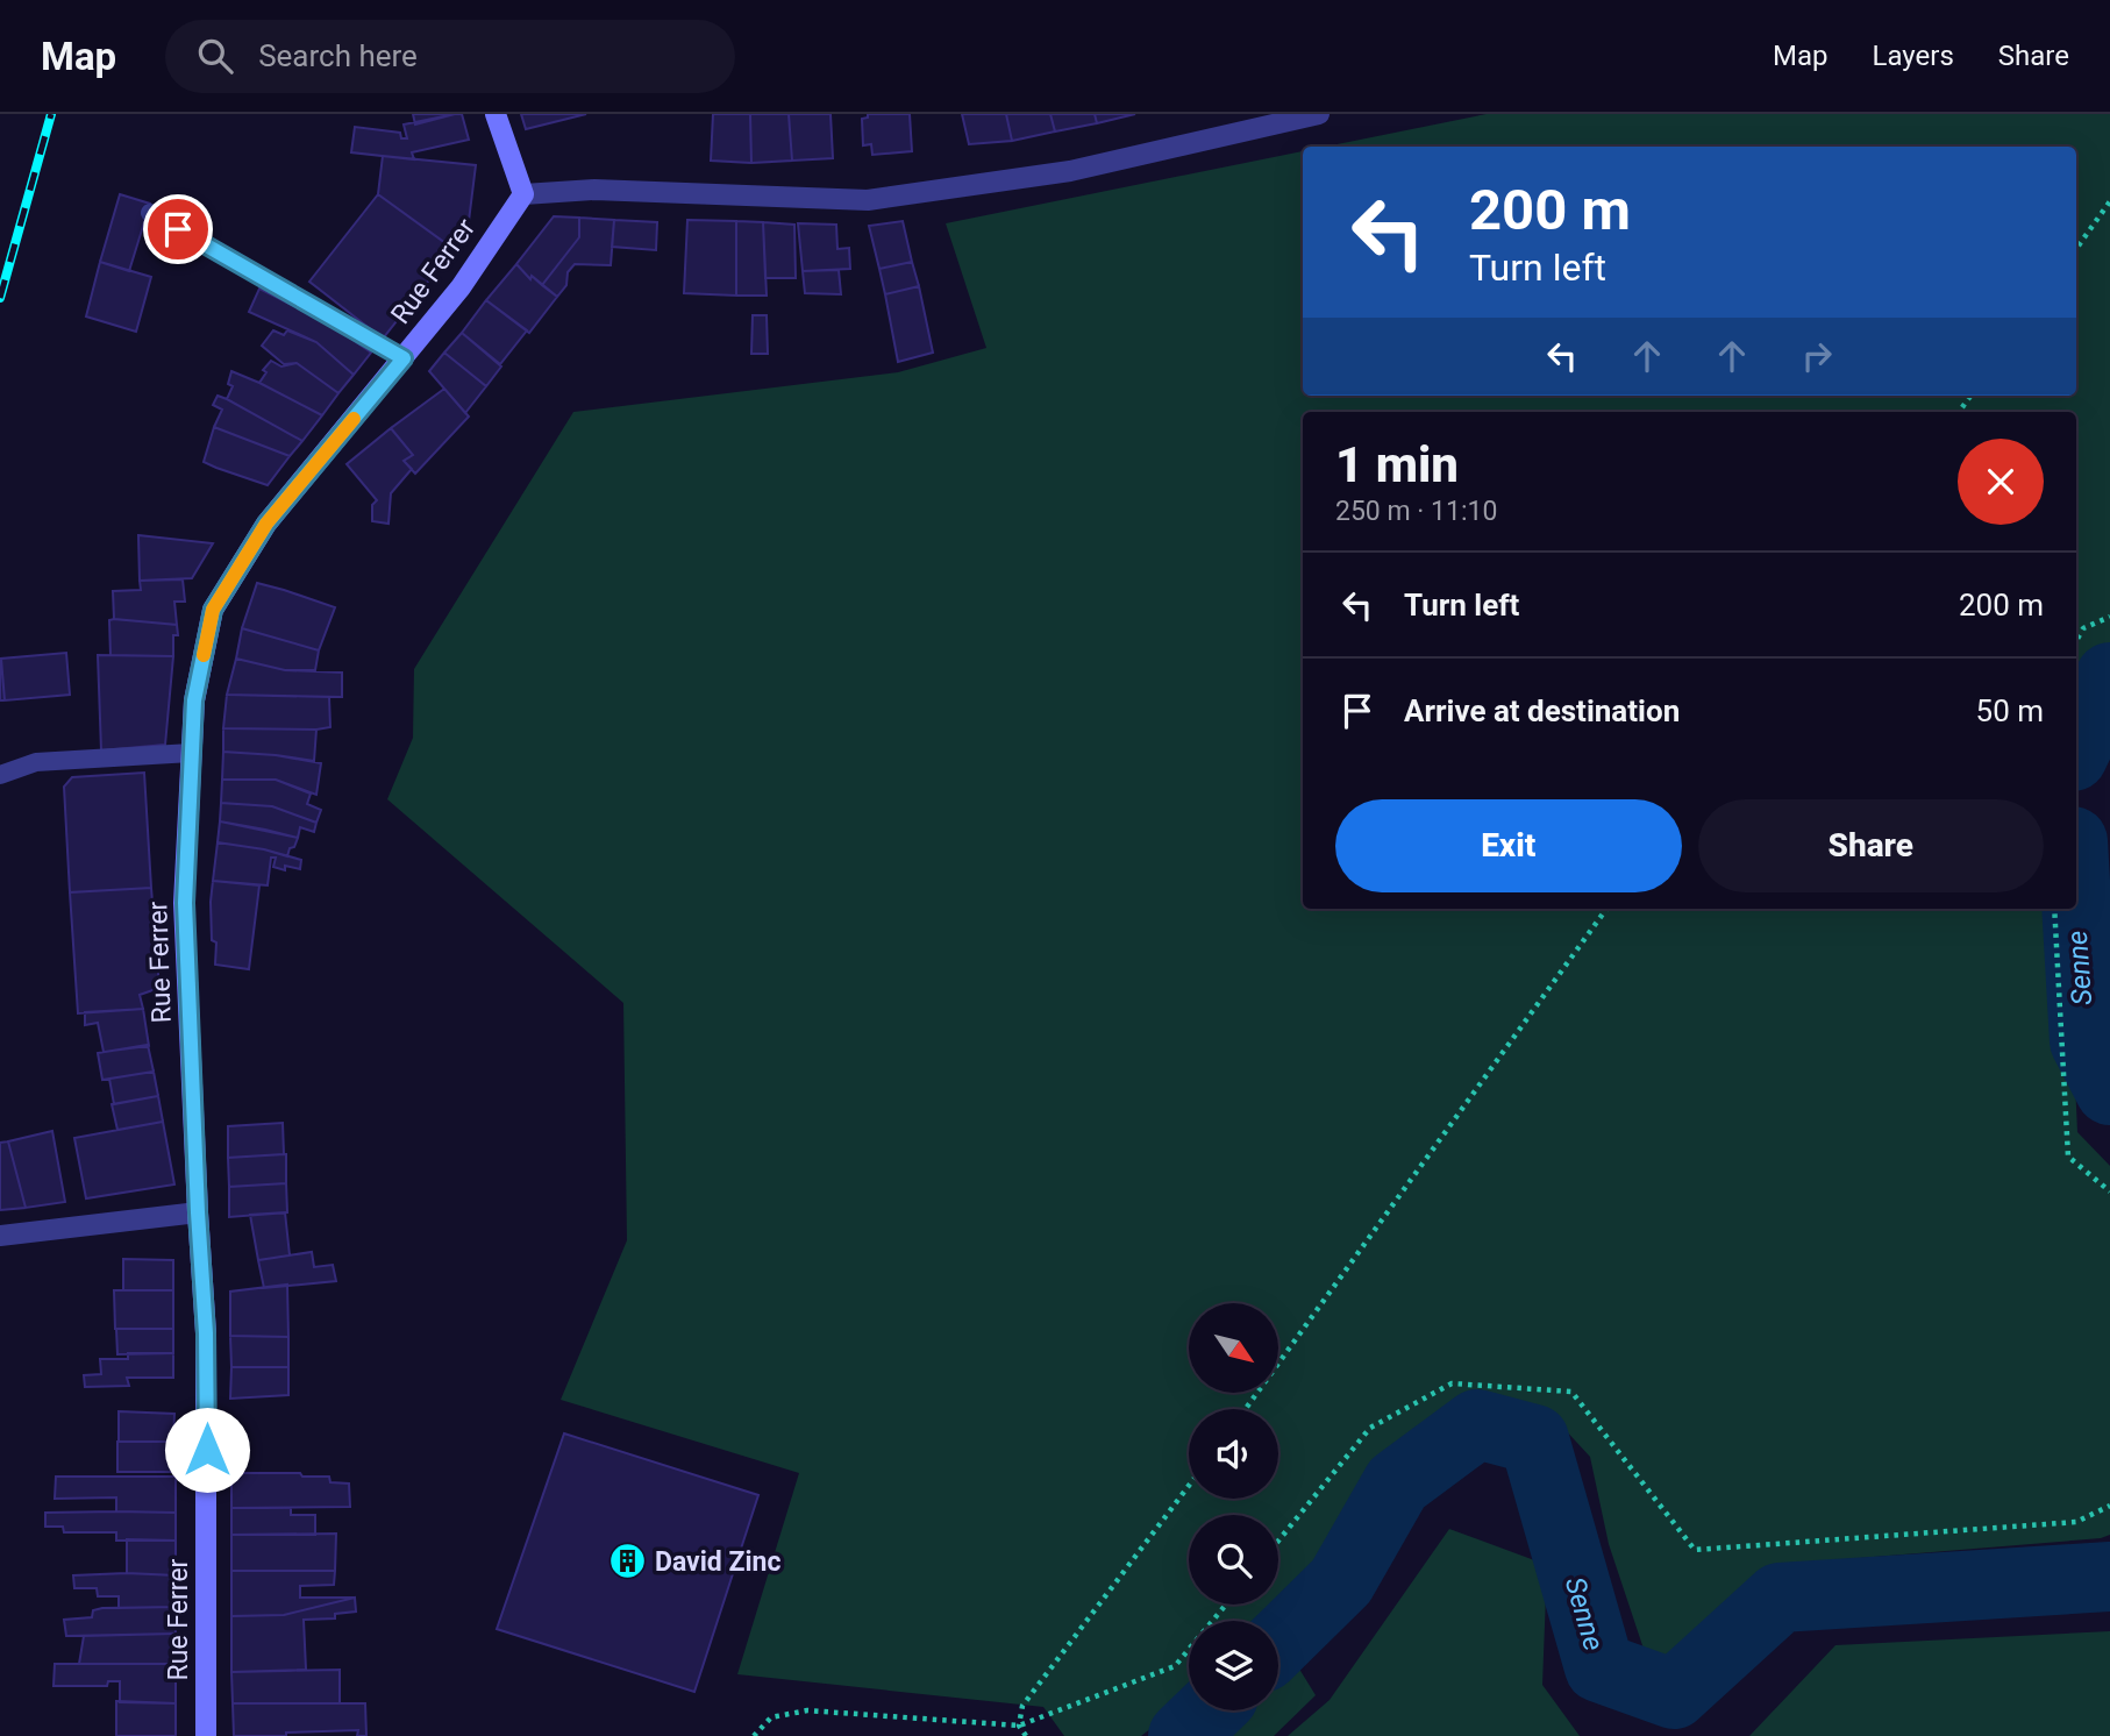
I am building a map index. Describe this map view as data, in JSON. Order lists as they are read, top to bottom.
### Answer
{
  "streets": {
    "street": ["Rue Ferrer"]
  },
  "water": ["Senne"],
  "places": {
    "building": ["David Zinc"]
  },
  "north": "bottom right",
  "page": {
    "header": "Map",
    "search": "Search here",
    "nav": ["Map", "Layers", "Share"],
    "turn": ["200 m", "Turn left"],
    "heading": ["1 min", "250 m · 11:10"],
    "list": [
      {
        "name": "Turn left",
        "value": "200 m"
      },
      {
        "name": "Arrive at destination",
        "value": "50 m"
      }
    ],
    "buttons": ["Exit", "Share"]
  }
}
